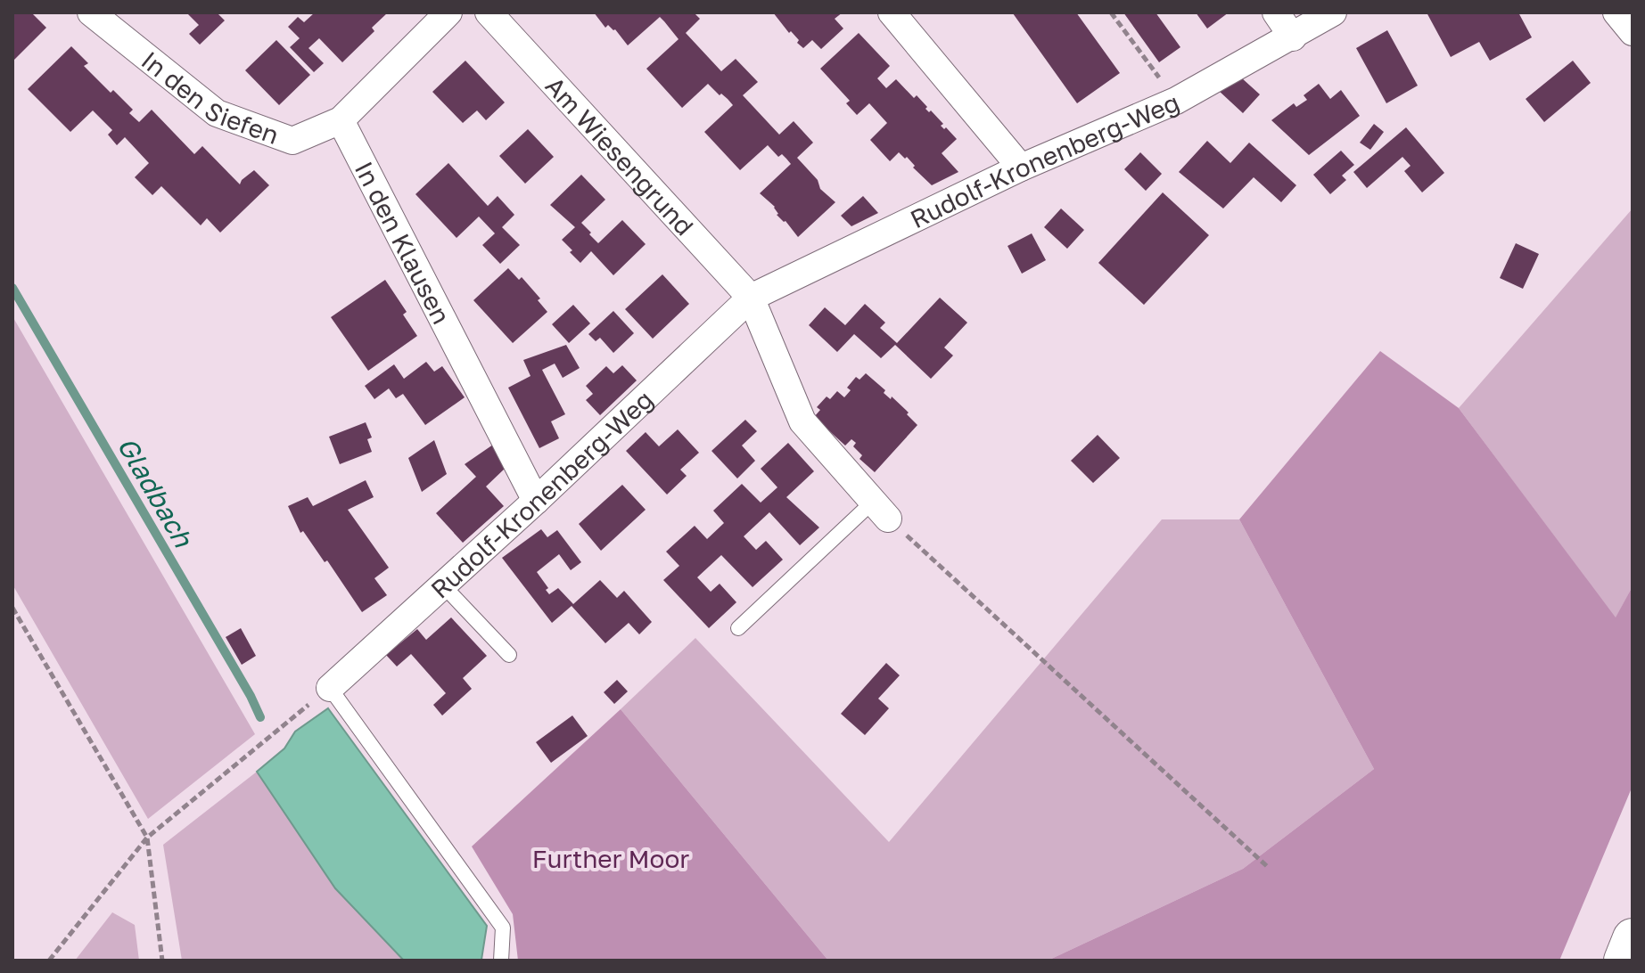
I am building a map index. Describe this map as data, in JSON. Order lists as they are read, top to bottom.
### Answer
{
  "streets": {
    "street": [
      "In den Siefen",
      "Am Wiesengrund",
      "Rudolf-Kronenberg-Weg",
      "In den Klausen"
    ]
  },
  "crossings": [
    ["In den Siefen", "In den Klausen"],
    ["Am Wiesengrund", "Rudolf-Kronenberg-Weg"],
    ["Rudolf-Kronenberg-Weg", "In den Klausen"]
  ],
  "water": ["Gladbach"],
  "parks": ["Further Moor"]
}
